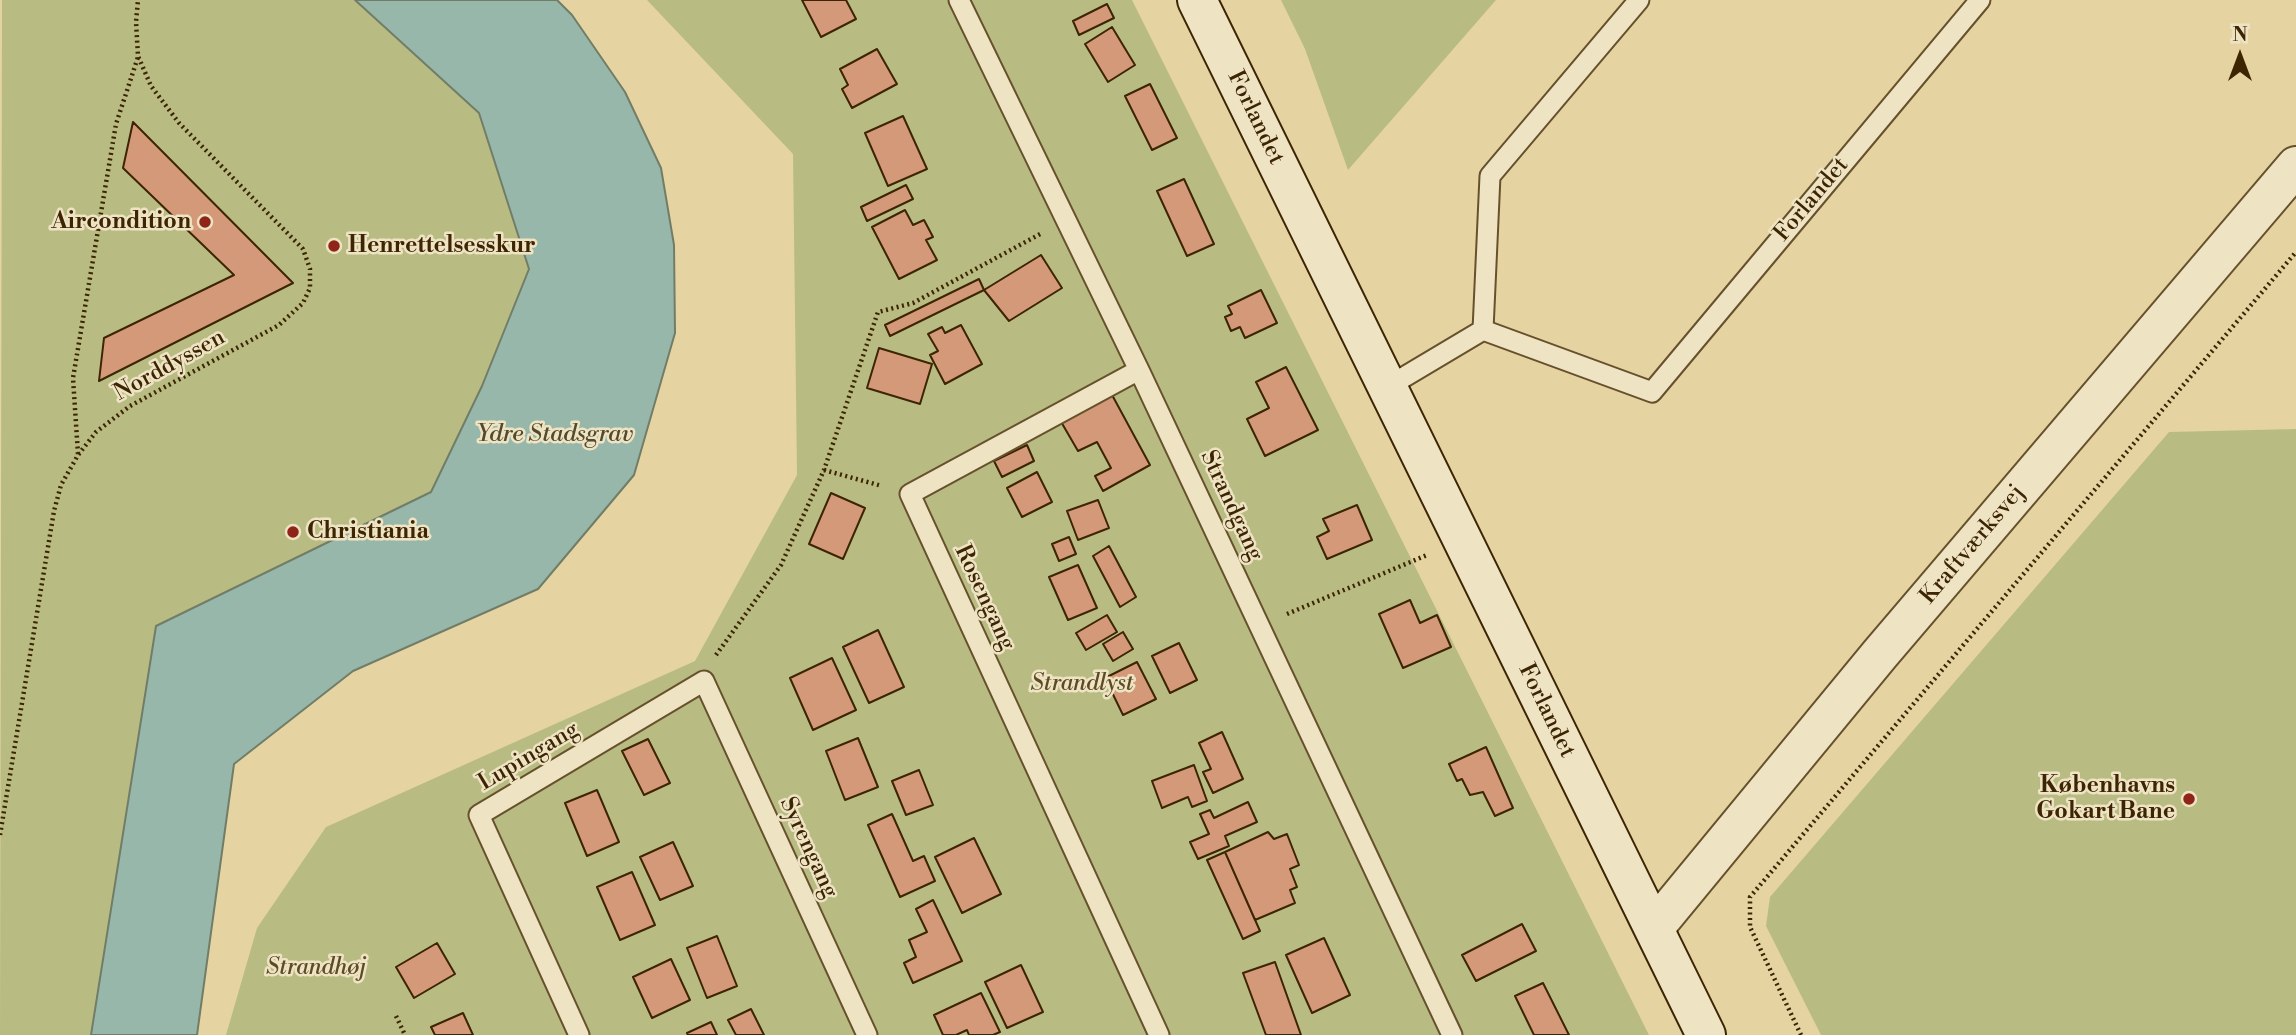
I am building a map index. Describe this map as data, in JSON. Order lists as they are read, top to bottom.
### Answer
{
  "streets": {
    "street": ["Forlandet", "Kraftværksvej"],
    "lane": [
      "Strandgang",
      "Rosengang",
      "Lupingang",
      "Syrengang"
    ],
    "path": ["Norddyssen"]
  },
  "crossings": [
    ["Forlandet", "Kraftværksvej"],
    ["Lupingang", "Syrengang"]
  ],
  "water": ["Ydre Stadsgrav"],
  "parks": ["Strandlyst", "Strandhøj"],
  "places": [
    "Aircondition",
    "Henrettelsesskur",
    "Christiania",
    "Københavns Gokart Bane"
  ],
  "north": "top"
}
